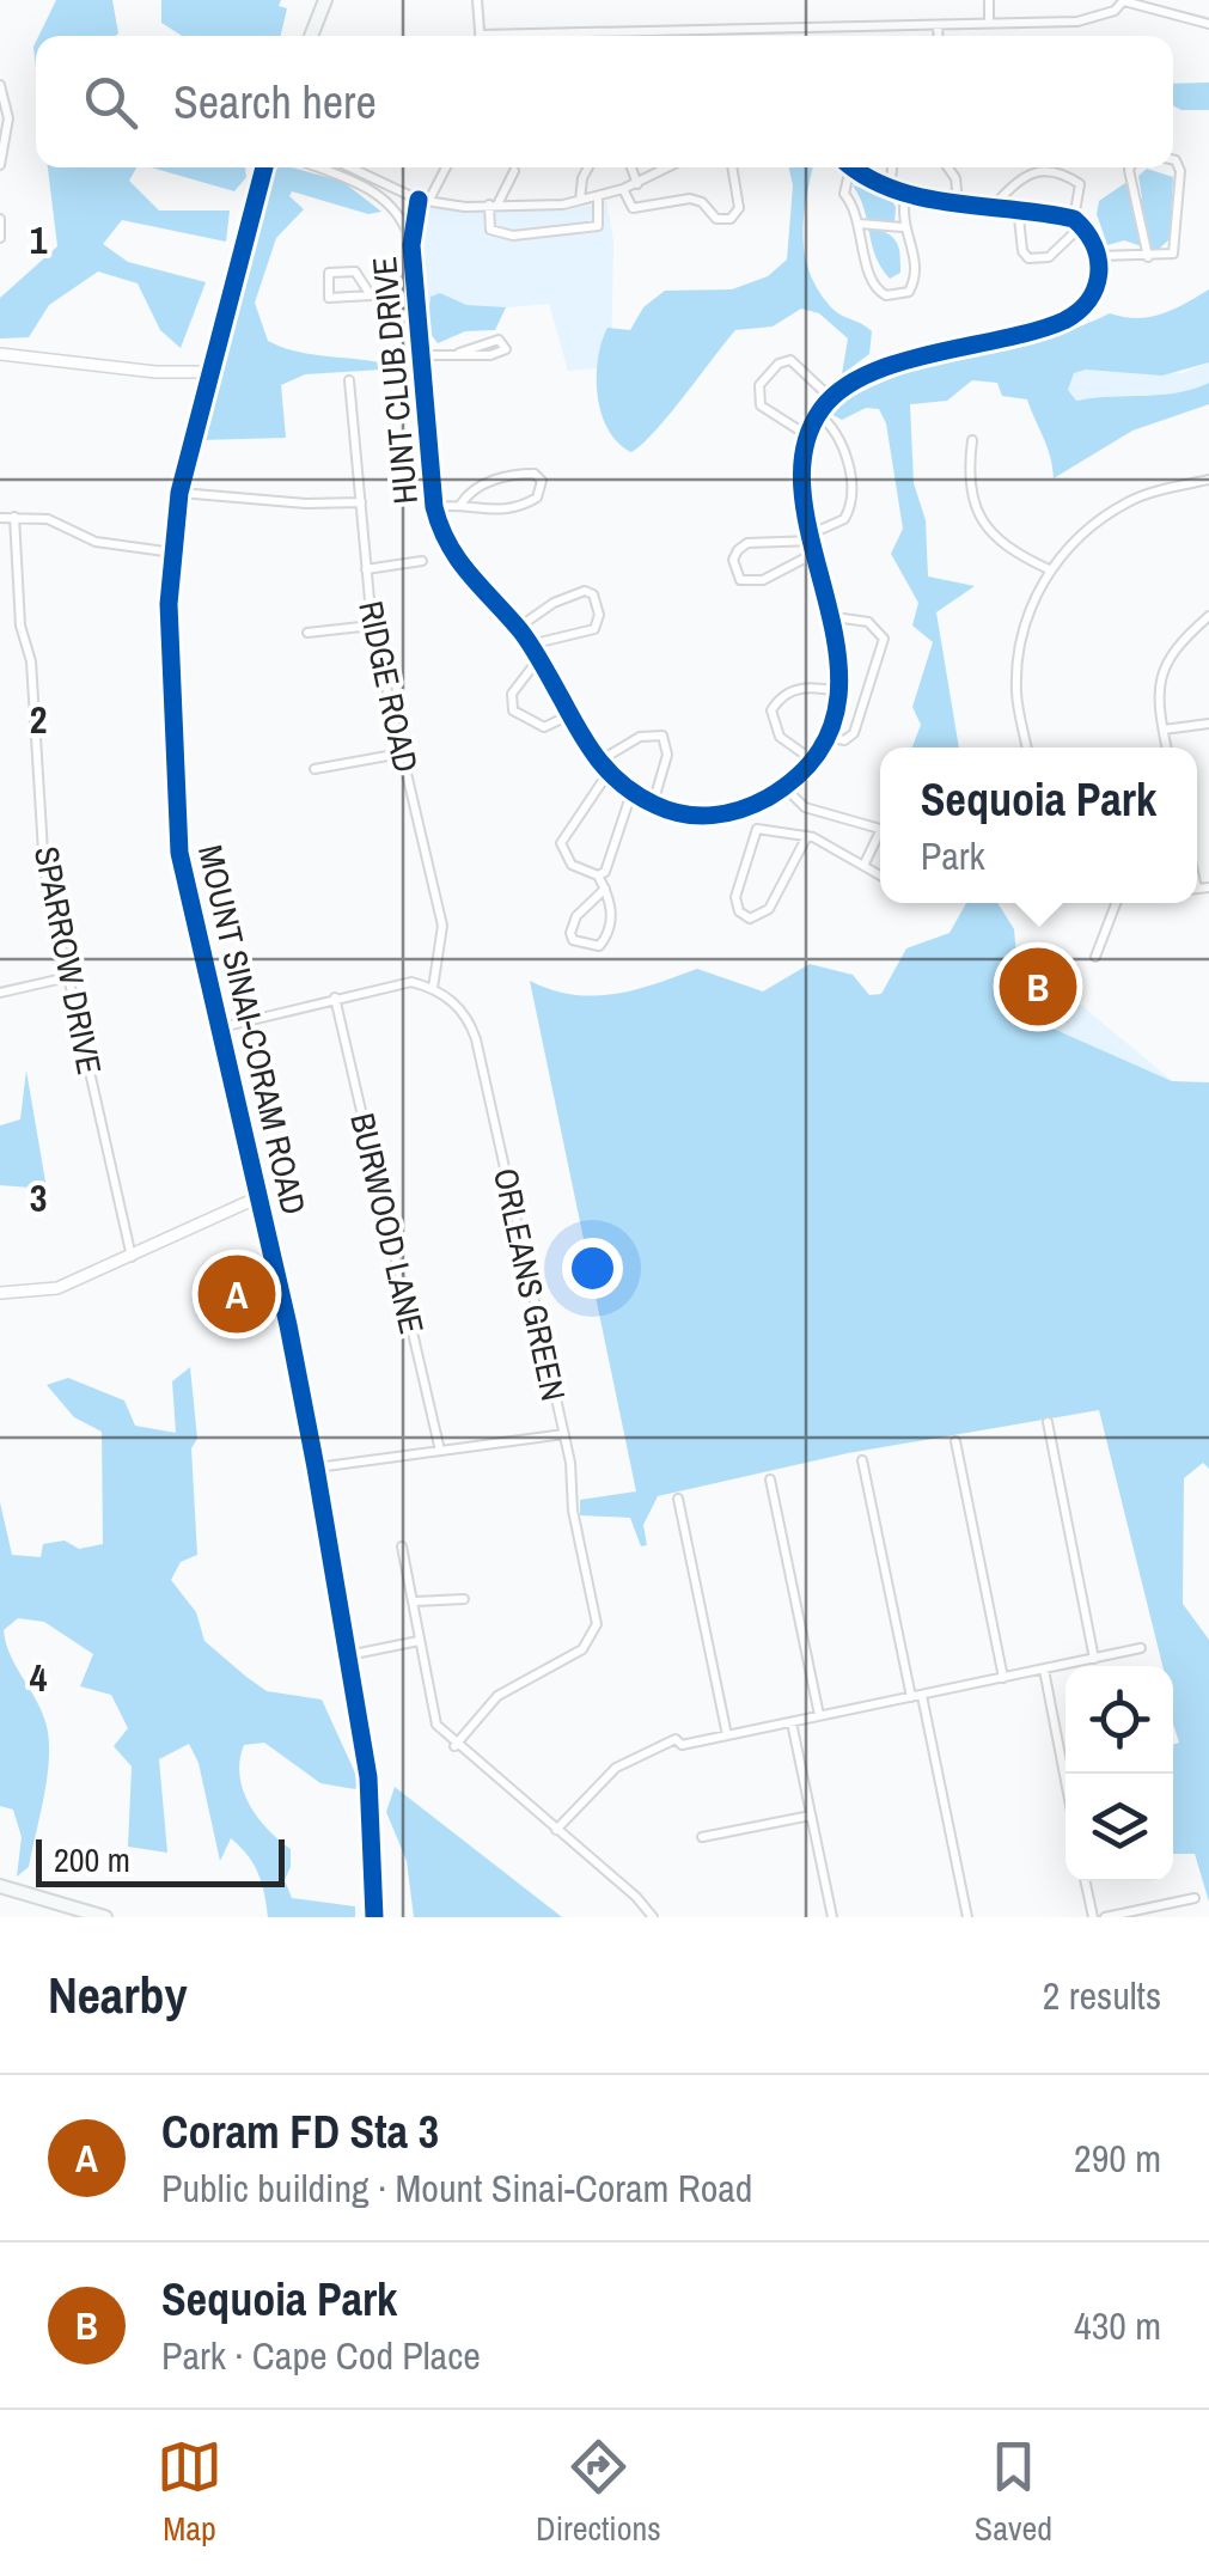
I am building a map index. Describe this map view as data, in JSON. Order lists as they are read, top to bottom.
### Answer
{
  "streets": {
    "main road": ["MOUNT SINAI-CORAM ROAD"],
    "street": [
      "HUNT CLUB DRIVE",
      "RIDGE ROAD",
      "SPARROW DRIVE",
      "BURWOOD LANE",
      "ORLEANS GREEN"
    ]
  },
  "crossings": [
    ["RIDGE ROAD", "ORLEANS GREEN"]
  ],
  "scale_bar": "200 m",
  "page": {
    "search": "Search here",
    "popup": ["Sequoia Park", "Park"],
    "pins": ["B", "A"],
    "scale": "200 m",
    "heading": ["Nearby", "2 results"],
    "list": [
      {
        "mark": "A",
        "name": "Coram FD Sta 3",
        "note": "Public building · Mount Sinai-Coram Road",
        "value": "290 m"
      },
      {
        "mark": "B",
        "name": "Sequoia Park",
        "note": "Park · Cape Cod Place",
        "value": "430 m"
      }
    ],
    "nav": ["Map", "Directions", "Saved"]
  },
  "grid": {
    "rows": [
      "1",
      "2",
      "3",
      "4"
    ]
  }
}
